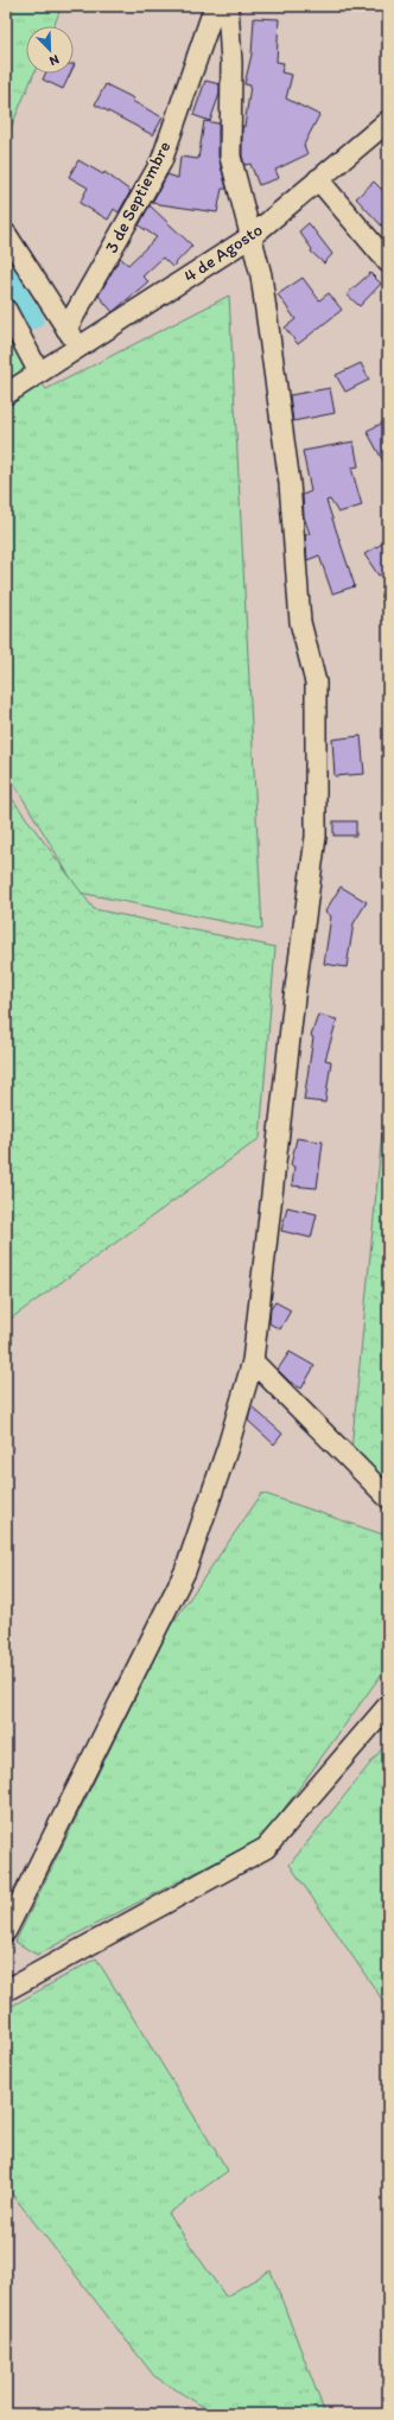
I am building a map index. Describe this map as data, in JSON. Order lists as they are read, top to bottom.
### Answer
{
  "streets": {
    "street": ["3 de Septiembre", "4 de Agosto"]
  },
  "north": "bottom right"
}
